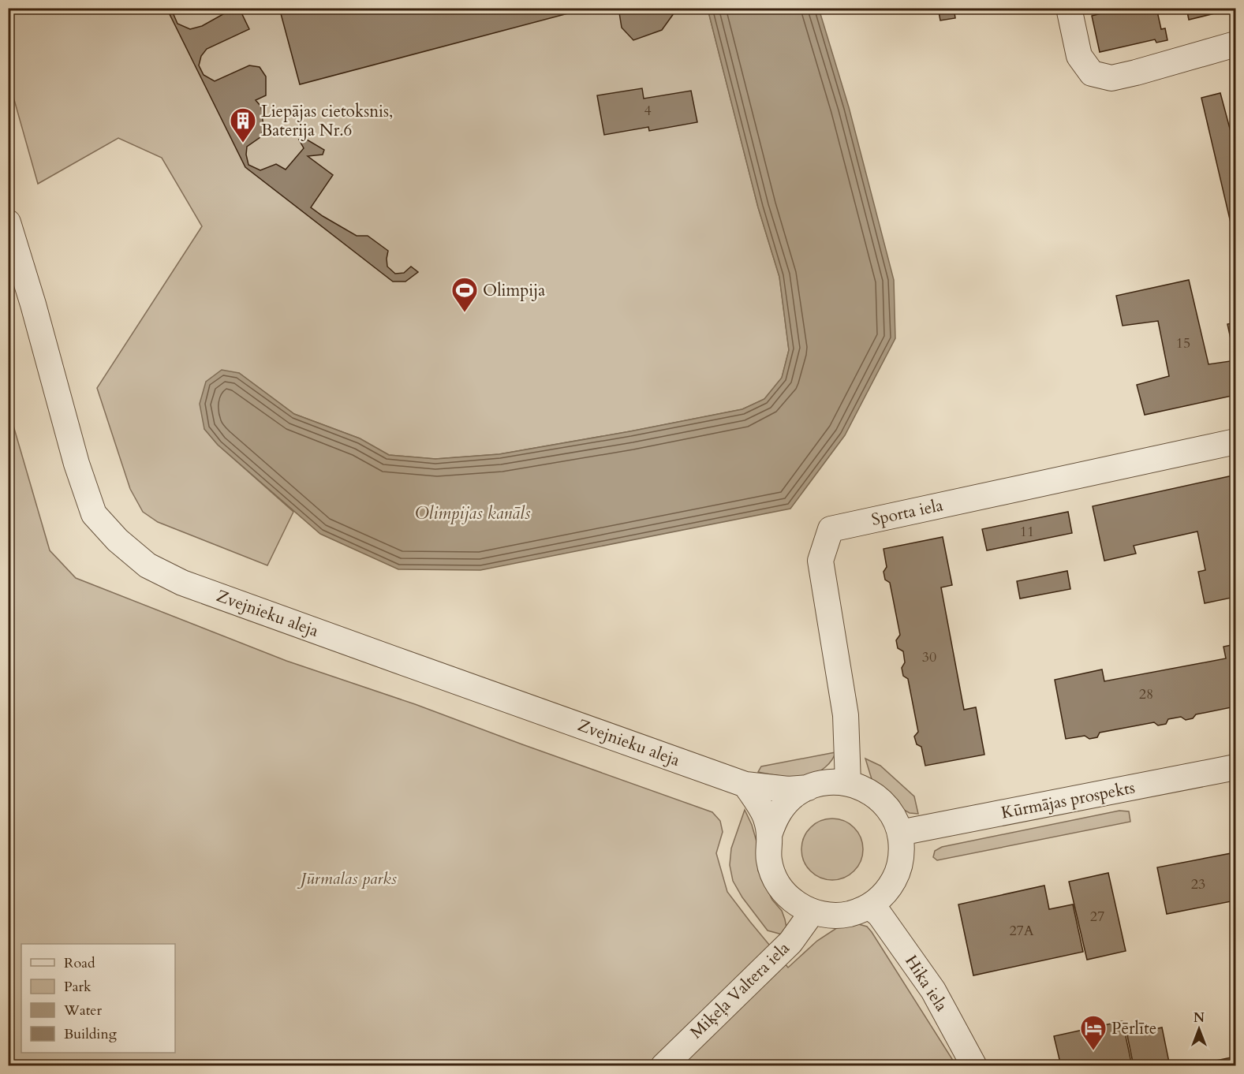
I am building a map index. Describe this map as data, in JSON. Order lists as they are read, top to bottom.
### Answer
{
  "streets": {
    "street": [
      "Sporta iela",
      "Zvejnieku aleja",
      "Kūrmājas prospekts",
      "Hika iela",
      "Miķeļa Valtera iela"
    ]
  },
  "crossings": [
    ["Sporta iela", "Zvejnieku aleja"],
    ["Sporta iela", "Kūrmājas prospekts"],
    ["Sporta iela", "Hika iela"],
    ["Sporta iela", "Miķeļa Valtera iela"],
    ["Zvejnieku aleja", "Kūrmājas prospekts"],
    ["Zvejnieku aleja", "Hika iela"],
    ["Zvejnieku aleja", "Miķeļa Valtera iela"],
    ["Kūrmājas prospekts", "Hika iela"],
    ["Kūrmājas prospekts", "Miķeļa Valtera iela"],
    ["Hika iela", "Miķeļa Valtera iela"]
  ],
  "water": ["Olimpijas kanāls"],
  "parks": ["Jūrmalas parks"],
  "places": {
    "building": ["Liepājas cietoksnis, Baterija Nr.6"],
    "sports": ["Olimpija"],
    "hotel": ["Pērlīte"]
  },
  "house_numbers": [
    "4",
    "15",
    "11",
    "30",
    "28",
    "23",
    "27",
    "27A"
  ],
  "legend": [
    "Road",
    "Park",
    "Water",
    "Building"
  ],
  "north": "top"
}
